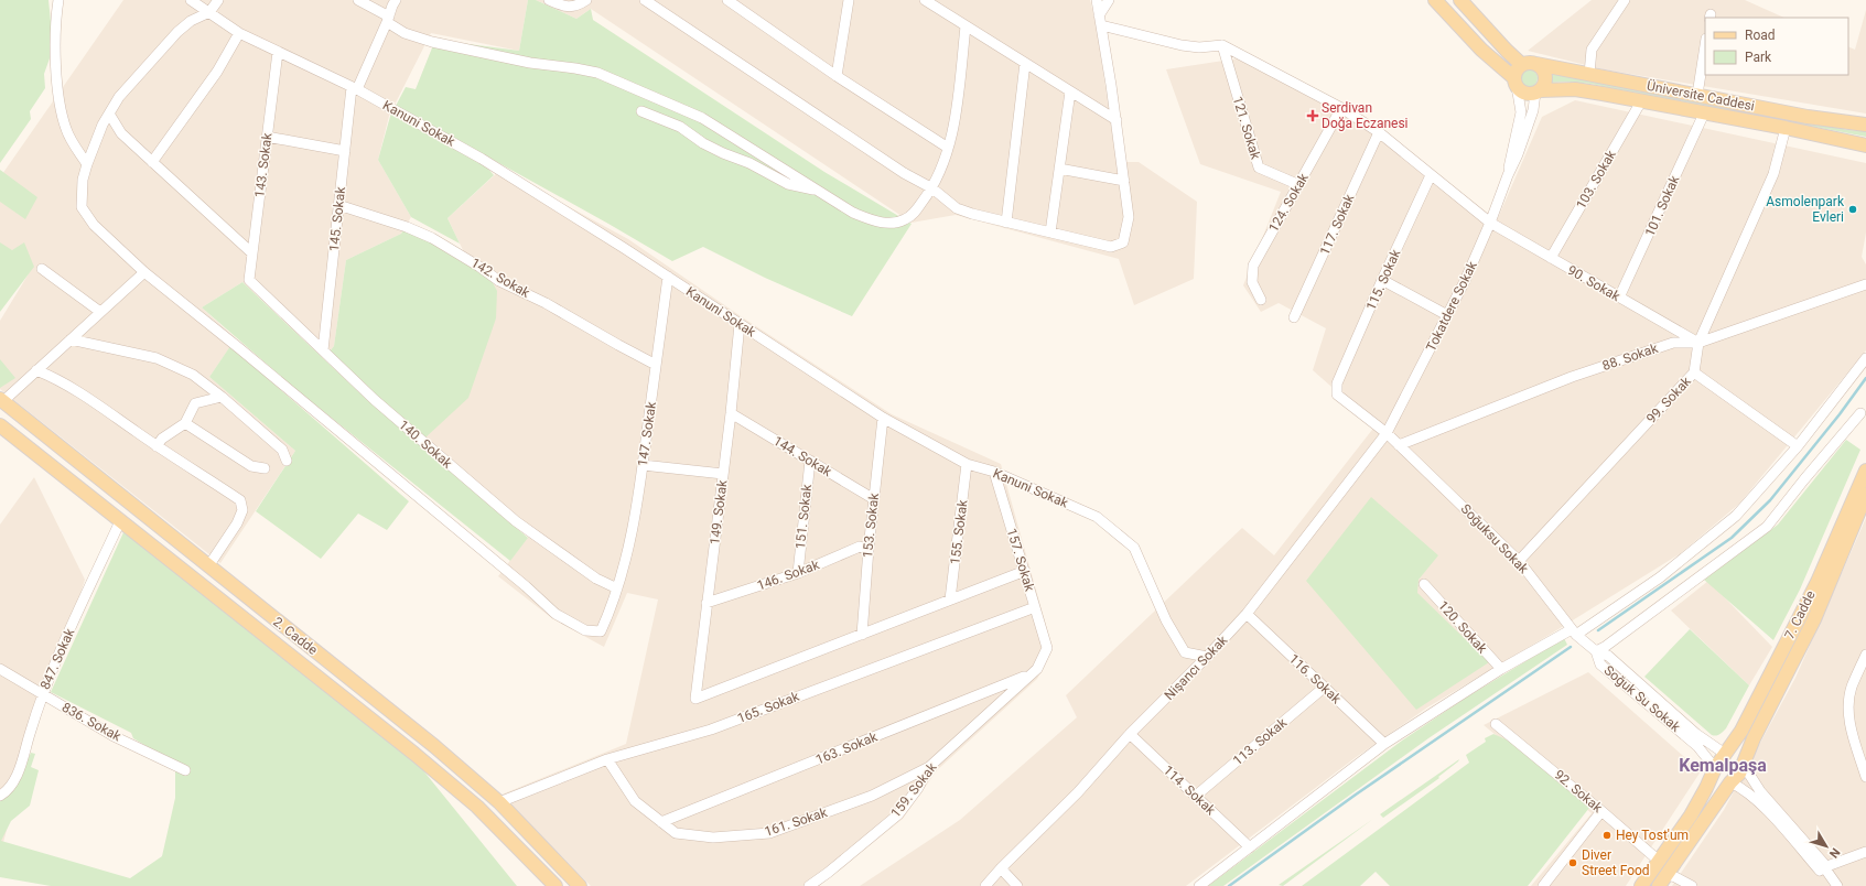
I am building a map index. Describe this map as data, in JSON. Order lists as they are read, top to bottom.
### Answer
{
  "streets": {
    "main road": ["Üniversite Caddesi", "7. Cadde", "2. Cadde"],
    "street": [
      "Kanuni Sokak",
      "121. Sokak",
      "143. Sokak",
      "103. Sokak",
      "124. Sokak",
      "101. Sokak",
      "145. Sokak",
      "117. Sokak",
      "142. Sokak",
      "115. Sokak",
      "90. Sokak",
      "Tokatdere Sokak",
      "88. Sokak",
      "99. Sokak",
      "147. Sokak",
      "140. Sokak",
      "144. Sokak",
      "149. Sokak",
      "151. Sokak",
      "153. Sokak",
      "155. Sokak",
      "Soğuksu Sokak",
      "157. Sokak",
      "146. Sokak",
      "120. Sokak",
      "847. Sokak",
      "Nişancı Sokak",
      "116. Sokak",
      "Soğuk Su Sokak",
      "165. Sokak",
      "836. Sokak",
      "113. Sokak",
      "163. Sokak",
      "159. Sokak",
      "114. Sokak",
      "92. Sokak",
      "161. Sokak"
    ]
  },
  "crossings": [
    ["Üniversite Caddesi", "103. Sokak"],
    ["Üniversite Caddesi", "101. Sokak"],
    ["Üniversite Caddesi", "Tokatdere Sokak"],
    ["Üniversite Caddesi", "99. Sokak"],
    ["Kanuni Sokak", "143. Sokak"],
    ["Kanuni Sokak", "145. Sokak"],
    ["Kanuni Sokak", "147. Sokak"],
    ["Kanuni Sokak", "149. Sokak"],
    ["Kanuni Sokak", "153. Sokak"],
    ["Kanuni Sokak", "155. Sokak"],
    ["Kanuni Sokak", "157. Sokak"],
    ["Kanuni Sokak", "Nişancı Sokak"],
    ["121. Sokak", "124. Sokak"],
    ["121. Sokak", "90. Sokak"],
    ["143. Sokak", "140. Sokak"],
    ["103. Sokak", "90. Sokak"],
    ["124. Sokak", "90. Sokak"],
    ["101. Sokak", "90. Sokak"],
    ["145. Sokak", "142. Sokak"],
    ["145. Sokak", "140. Sokak"],
    ["117. Sokak", "90. Sokak"],
    ["142. Sokak", "147. Sokak"],
    ["115. Sokak", "90. Sokak"],
    ["115. Sokak", "Soğuksu Sokak"],
    ["90. Sokak", "Tokatdere Sokak"],
    ["90. Sokak", "88. Sokak"],
    ["90. Sokak", "99. Sokak"],
    ["Tokatdere Sokak", "Soğuksu Sokak"],
    ["Tokatdere Sokak", "Nişancı Sokak"],
    ["88. Sokak", "99. Sokak"],
    ["88. Sokak", "Soğuksu Sokak"],
    ["99. Sokak", "Soğuksu Sokak"],
    ["147. Sokak", "140. Sokak"],
    ["144. Sokak", "149. Sokak"],
    ["144. Sokak", "151. Sokak"],
    ["144. Sokak", "153. Sokak"],
    ["149. Sokak", "153. Sokak"],
    ["149. Sokak", "146. Sokak"],
    ["151. Sokak", "146. Sokak"],
    ["153. Sokak", "146. Sokak"],
    ["Soğuksu Sokak", "Nişancı Sokak"],
    ["Soğuksu Sokak", "Soğuk Su Sokak"],
    ["157. Sokak", "165. Sokak"],
    ["157. Sokak", "159. Sokak"],
    ["7. Cadde", "Soğuk Su Sokak"],
    ["2. Cadde", "847. Sokak"],
    ["2. Cadde", "165. Sokak"],
    ["847. Sokak", "836. Sokak"],
    ["Nişancı Sokak", "116. Sokak"],
    ["Nişancı Sokak", "114. Sokak"],
    ["116. Sokak", "113. Sokak"],
    ["165. Sokak", "161. Sokak"],
    ["113. Sokak", "114. Sokak"],
    ["163. Sokak", "159. Sokak"],
    ["163. Sokak", "161. Sokak"],
    ["159. Sokak", "161. Sokak"]
  ],
  "districts": ["Kemalpaşa"],
  "places": {
    "health": ["Serdivan Doğa Eczanesi"],
    "other": ["Asmolenpark Evleri", "Hey Tost'um", "Diver Street Food"]
  },
  "legend": ["Road", "Park"],
  "north": "bottom right"
}
